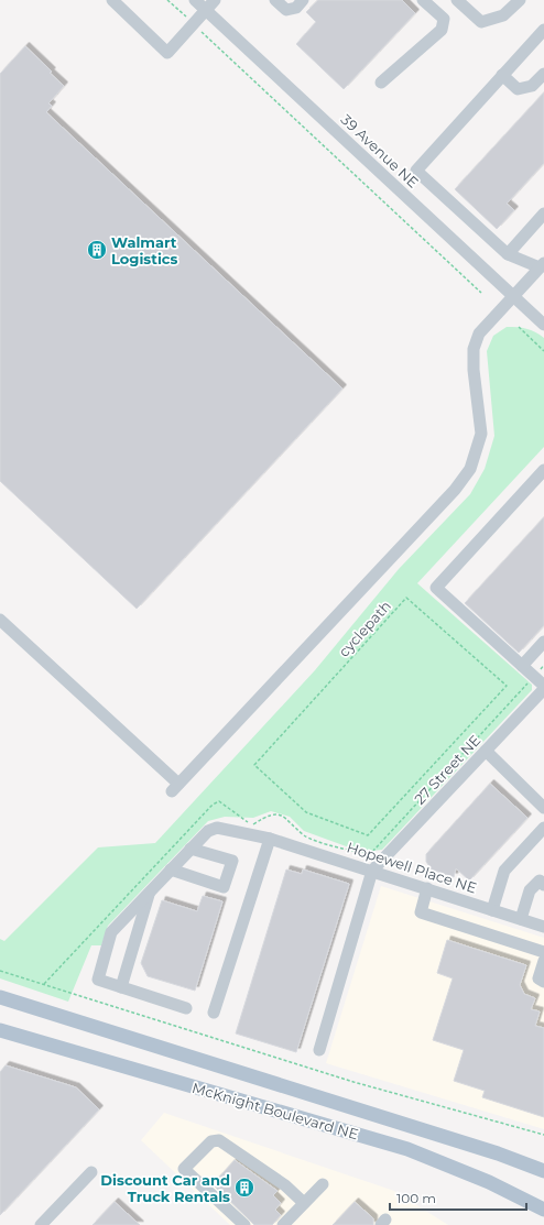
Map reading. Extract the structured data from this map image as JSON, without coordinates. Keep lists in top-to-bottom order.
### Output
{
  "streets": {
    "main road": ["McKnight Boulevard NE"],
    "street": ["39 Avenue NE", "27 Street NE", "Hopewell Place NE"],
    "path": ["cyclepath"]
  },
  "crossings": [
    ["27 Street NE", "Hopewell Place NE"]
  ],
  "places": {
    "building": ["Walmart Logistics", "Discount Car and Truck Rentals"]
  },
  "scale_bar": "100 m"
}
